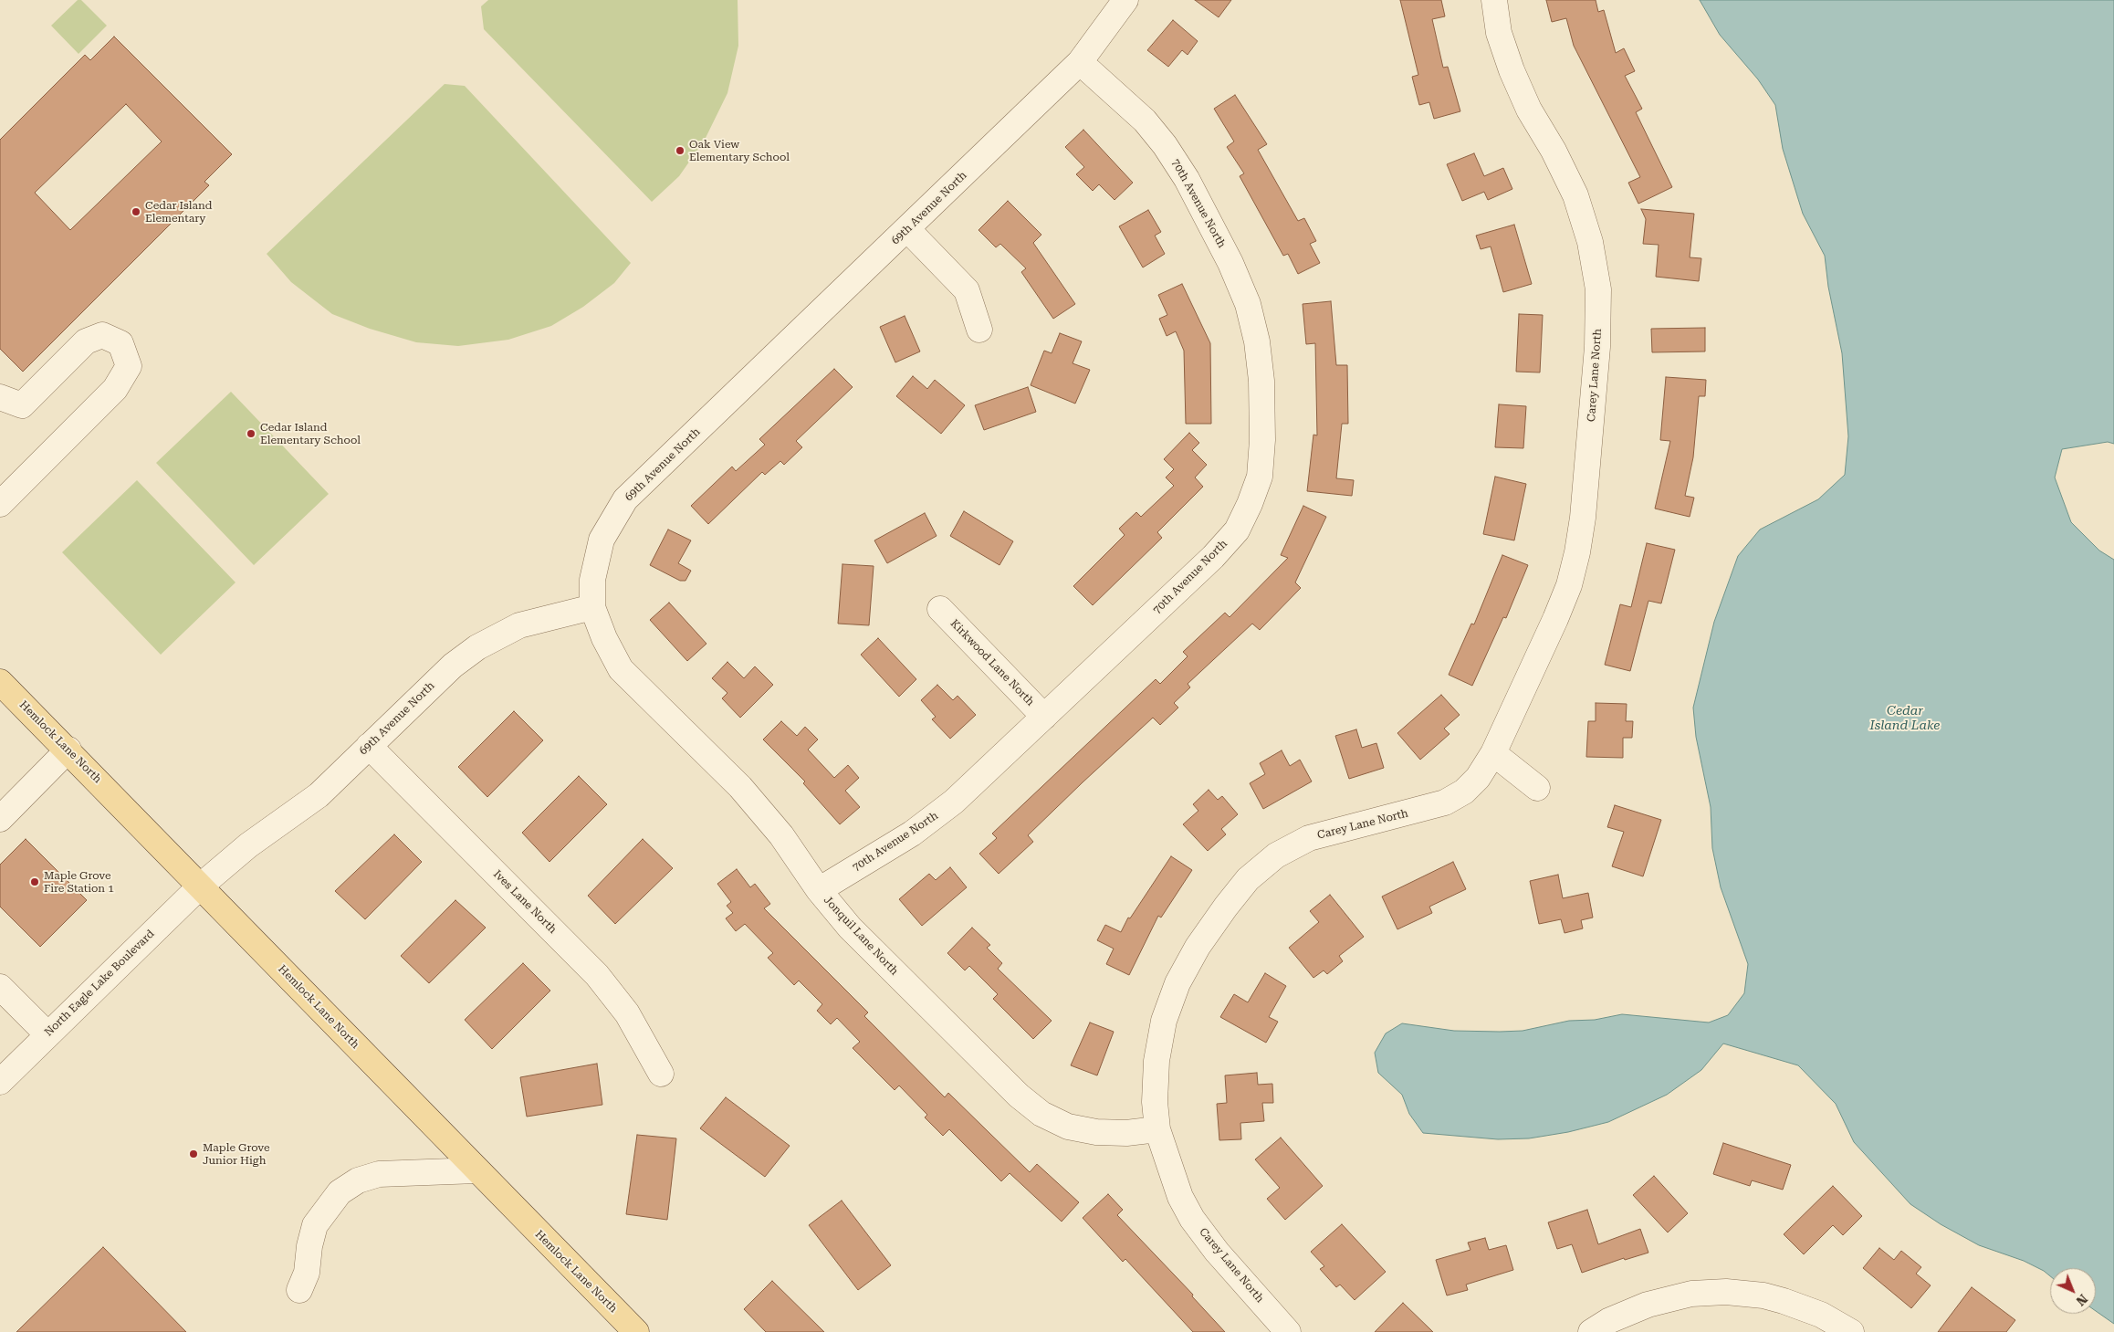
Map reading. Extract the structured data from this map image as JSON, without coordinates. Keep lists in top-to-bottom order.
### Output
{
  "streets": {
    "main road": ["Hemlock Lane North"],
    "street": [
      "70th Avenue North",
      "69th Avenue North",
      "Carey Lane North",
      "Kirkwood Lane North",
      "Ives Lane North",
      "Jonquil Lane North",
      "North Eagle Lake Boulevard"
    ]
  },
  "crossings": [
    ["70th Avenue North", "69th Avenue North"],
    ["70th Avenue North", "Kirkwood Lane North"],
    ["70th Avenue North", "Jonquil Lane North"],
    ["69th Avenue North", "Hemlock Lane North"],
    ["69th Avenue North", "Ives Lane North"],
    ["69th Avenue North", "Jonquil Lane North"],
    ["69th Avenue North", "North Eagle Lake Boulevard"],
    ["Carey Lane North", "Jonquil Lane North"],
    ["Hemlock Lane North", "North Eagle Lake Boulevard"]
  ],
  "water": ["Cedar Island Lake"],
  "places": [
    "Oak View Elementary School",
    "Cedar Island Elementary",
    "Cedar Island Elementary School",
    "Maple Grove Fire Station 1",
    "Maple Grove Junior High"
  ],
  "north": "bottom right"
}
